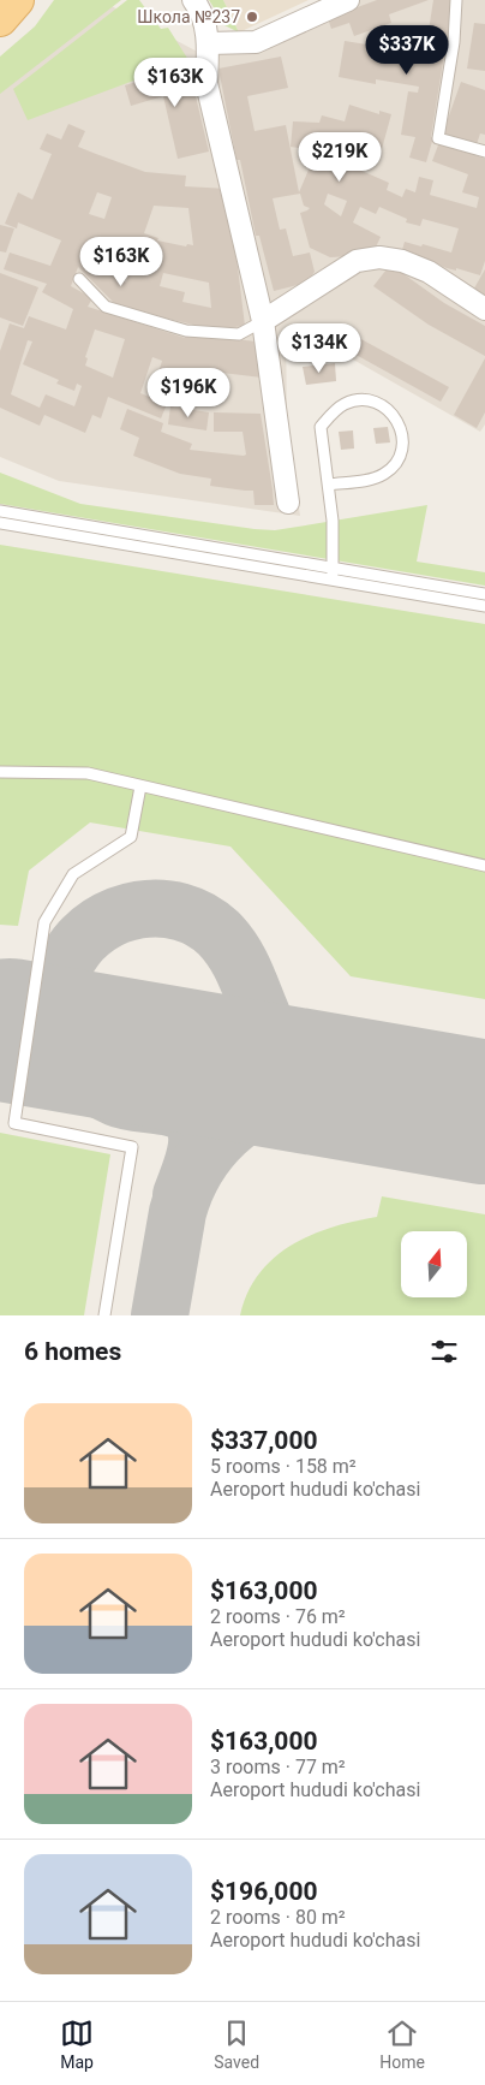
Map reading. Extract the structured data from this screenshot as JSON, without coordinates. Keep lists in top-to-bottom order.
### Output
{
  "places": ["Школа №237"],
  "north": "top",
  "page": {
    "price": [
      "$337K",
      "$163K",
      "$219K",
      "$163K",
      "$134K",
      "$196K"
    ],
    "heading": "6 homes",
    "list": [
      {
        "name": "$337,000",
        "note": "5 rooms · 158 m² · Aeroport hududi ko'chasi"
      },
      {
        "name": "$163,000",
        "note": "2 rooms · 76 m² · Aeroport hududi ko'chasi"
      },
      {
        "name": "$163,000",
        "note": "3 rooms · 77 m² · Aeroport hududi ko'chasi"
      },
      {
        "name": "$196,000",
        "note": "2 rooms · 80 m² · Aeroport hududi ko'chasi"
      }
    ],
    "tabs": ["Map", "Saved", "Home"]
  }
}
